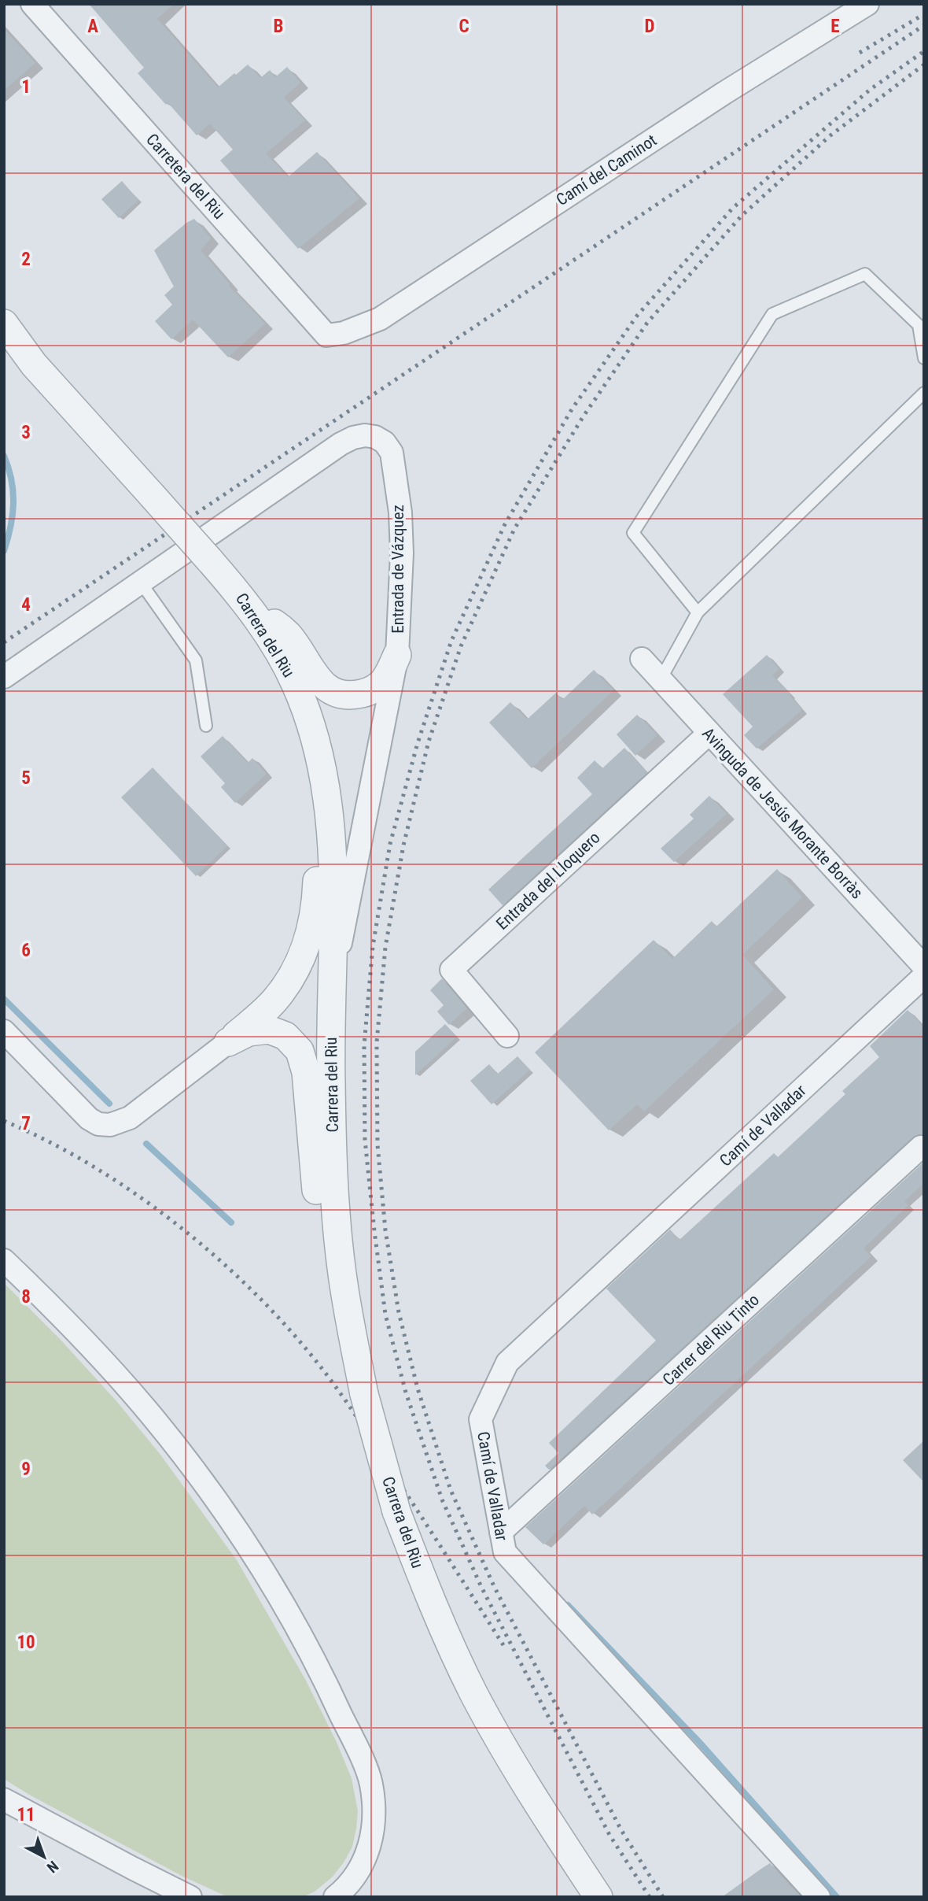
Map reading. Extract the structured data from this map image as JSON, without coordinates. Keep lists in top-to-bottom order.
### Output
{
  "streets": {
    "street": [
      "Camí del Caminot",
      "Carretera del Riu",
      "Entrada de Vázquez",
      "Carrera del Riu",
      "Avinguda de Jesús Morante Borràs",
      "Entrada del Lloquero",
      "Camí de Valladar",
      "Carrer del Riu Tinto"
    ]
  },
  "crossings": [
    ["Camí del Caminot", "Carretera del Riu"],
    ["Entrada de Vázquez", "Carrera del Riu"],
    ["Avinguda de Jesús Morante Borràs", "Entrada del Lloquero"],
    ["Camí de Valladar", "Carrer del Riu Tinto"]
  ],
  "north": "bottom right",
  "grid": {
    "columns": [
      "A",
      "B",
      "C",
      "D",
      "E"
    ],
    "rows": [
      "1",
      "2",
      "3",
      "4",
      "5",
      "6",
      "7",
      "8",
      "9",
      "10",
      "11"
    ]
  }
}
